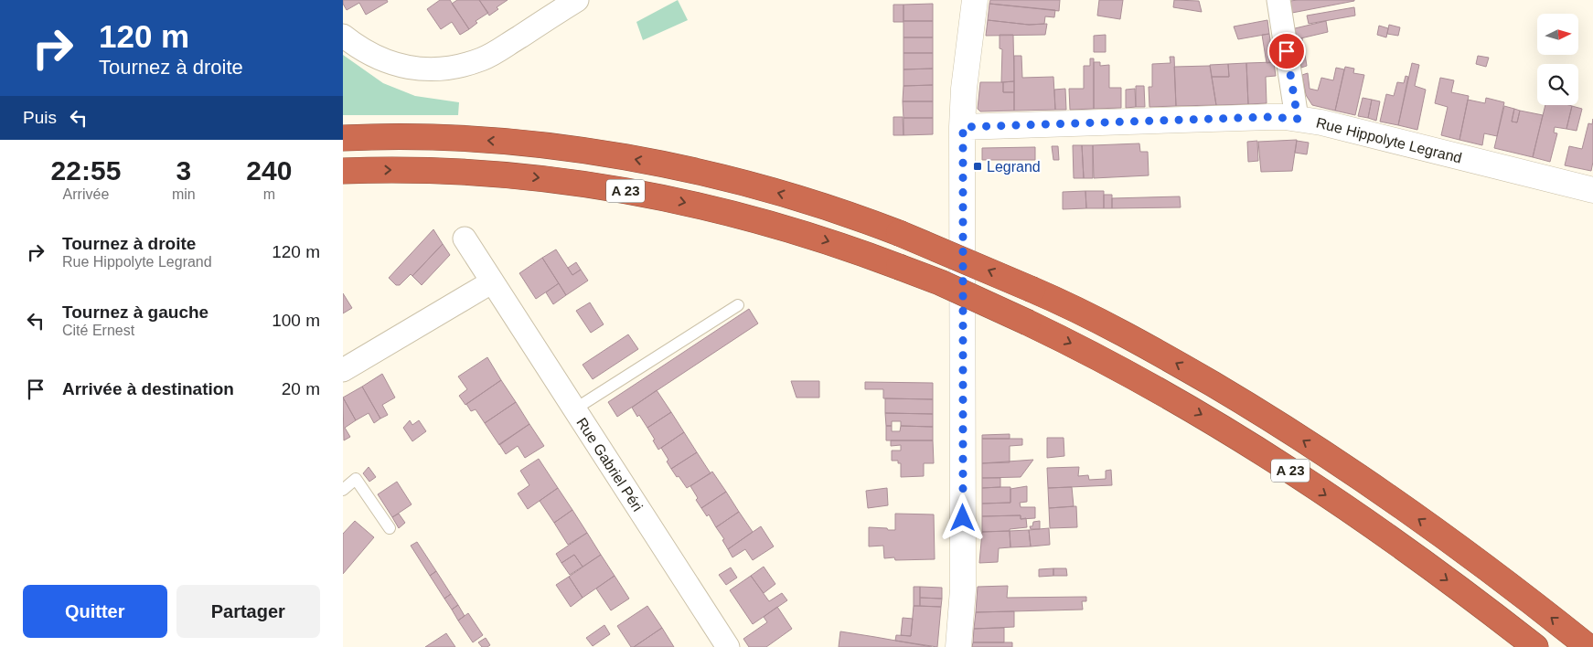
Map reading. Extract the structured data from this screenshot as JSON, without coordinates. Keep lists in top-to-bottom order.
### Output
{
  "streets": {
    "highway": ["A 23"],
    "street": ["Rue Hippolyte Legrand", "Rue Gabriel Péri"]
  },
  "places": {
    "transit": ["Legrand"]
  },
  "north": "right",
  "page": {
    "turn": ["120 m", "Tournez à droite"],
    "then": "Puis",
    "eta": [
      "22:55",
      "Arrivée",
      "3",
      "min",
      "240",
      "m"
    ],
    "list": [
      {
        "name": "Tournez à droite",
        "note": "Rue Hippolyte Legrand",
        "value": "120 m"
      },
      {
        "name": "Tournez à gauche",
        "note": "Cité Ernest",
        "value": "100 m"
      },
      {
        "name": "Arrivée à destination",
        "value": "20 m"
      }
    ],
    "buttons": ["Quitter", "Partager"]
  }
}
